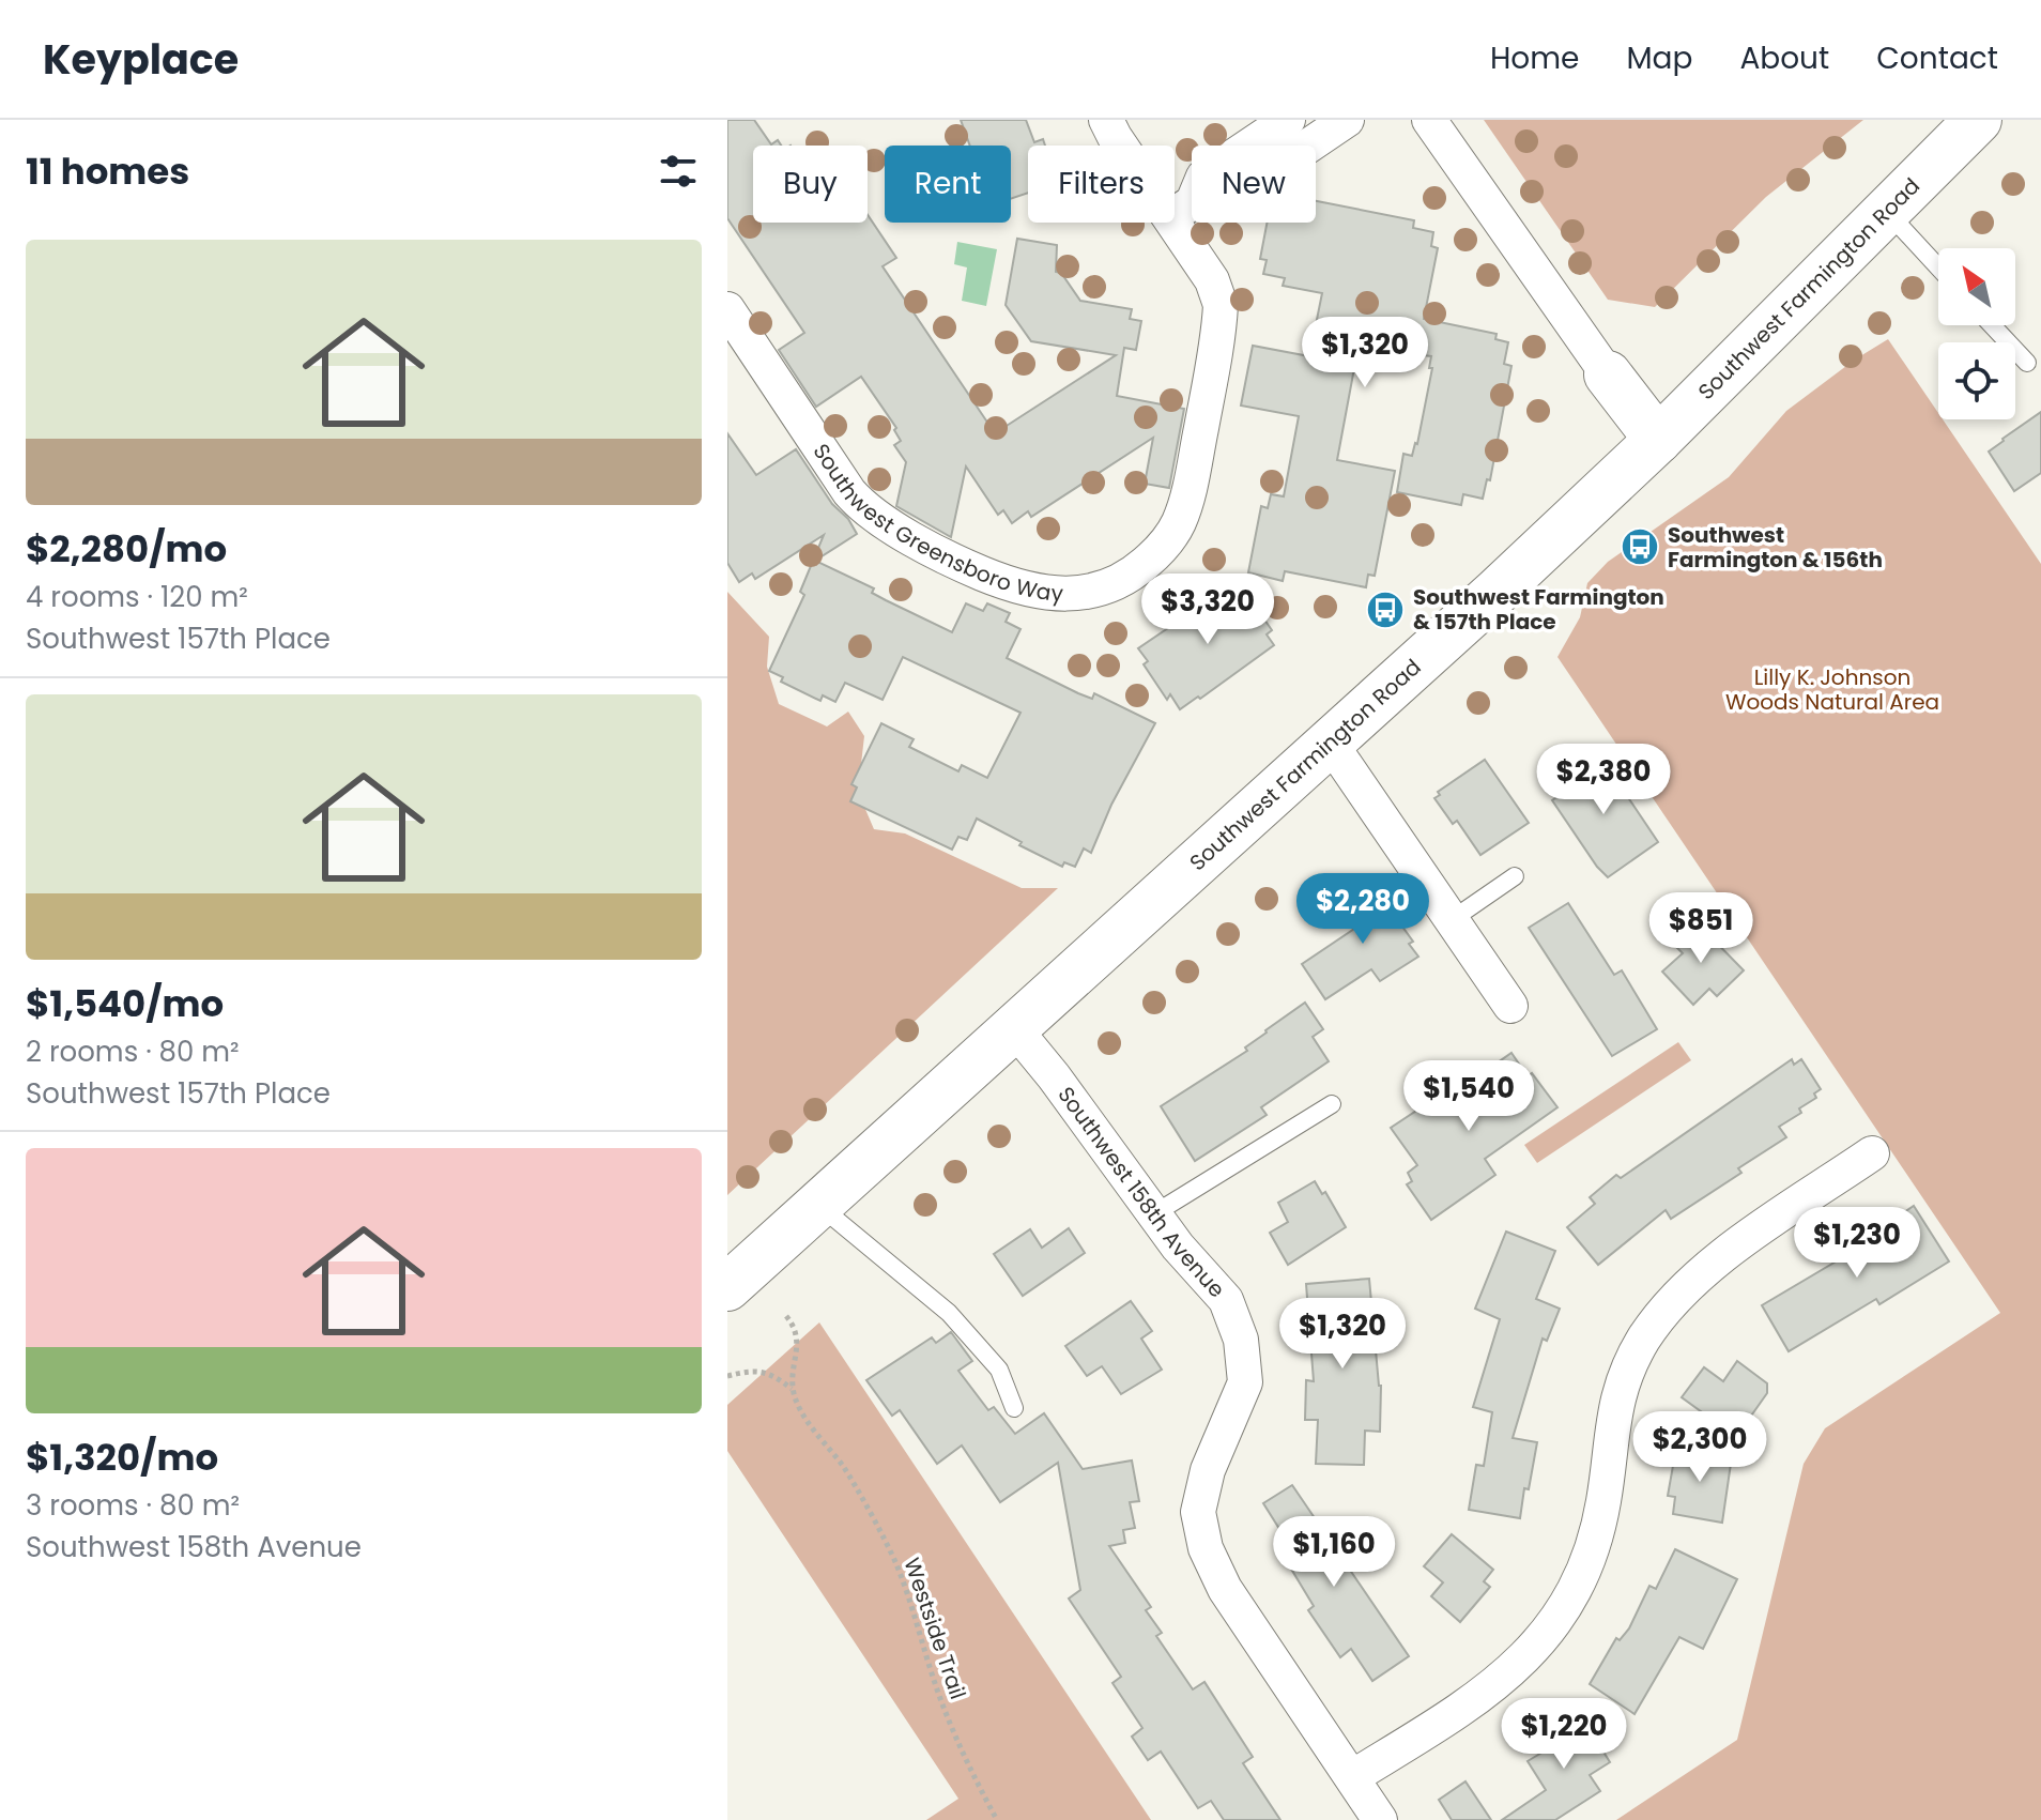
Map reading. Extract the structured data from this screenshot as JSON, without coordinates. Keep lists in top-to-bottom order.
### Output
{
  "streets": {
    "main road": ["Southwest Farmington Road"],
    "street": ["Southwest Greensboro Way", "Southwest 158th Avenue"],
    "path": ["Westside Trail"]
  },
  "crossings": [
    ["Southwest Farmington Road", "Southwest 158th Avenue"]
  ],
  "parks": ["Lilly K. Johnson Woods Natural Area"],
  "places": {
    "bus stop": ["Southwest Farmington & 156th", "Southwest Farmington & 157th Place"]
  },
  "north": "top left",
  "page": {
    "header": "Keyplace",
    "nav": [
      "Home",
      "Map",
      "About",
      "Contact"
    ],
    "heading": "11 homes",
    "chip": [
      "Buy",
      "Rent",
      "Filters",
      "New"
    ],
    "list": [
      {
        "name": "$2,280/mo",
        "note": "4 rooms · 120 m² · Southwest 157th Place"
      },
      {
        "name": "$1,540/mo",
        "note": "2 rooms · 80 m² · Southwest 157th Place"
      },
      {
        "name": "$1,320/mo",
        "note": "3 rooms · 80 m² · Southwest 158th Avenue"
      }
    ],
    "price": [
      "$1,320",
      "$3,320",
      "$2,380",
      "$2,280",
      "$851",
      "$1,540",
      "$1,230",
      "$1,320",
      "$2,300",
      "$1,160",
      "$1,220"
    ]
  }
}
